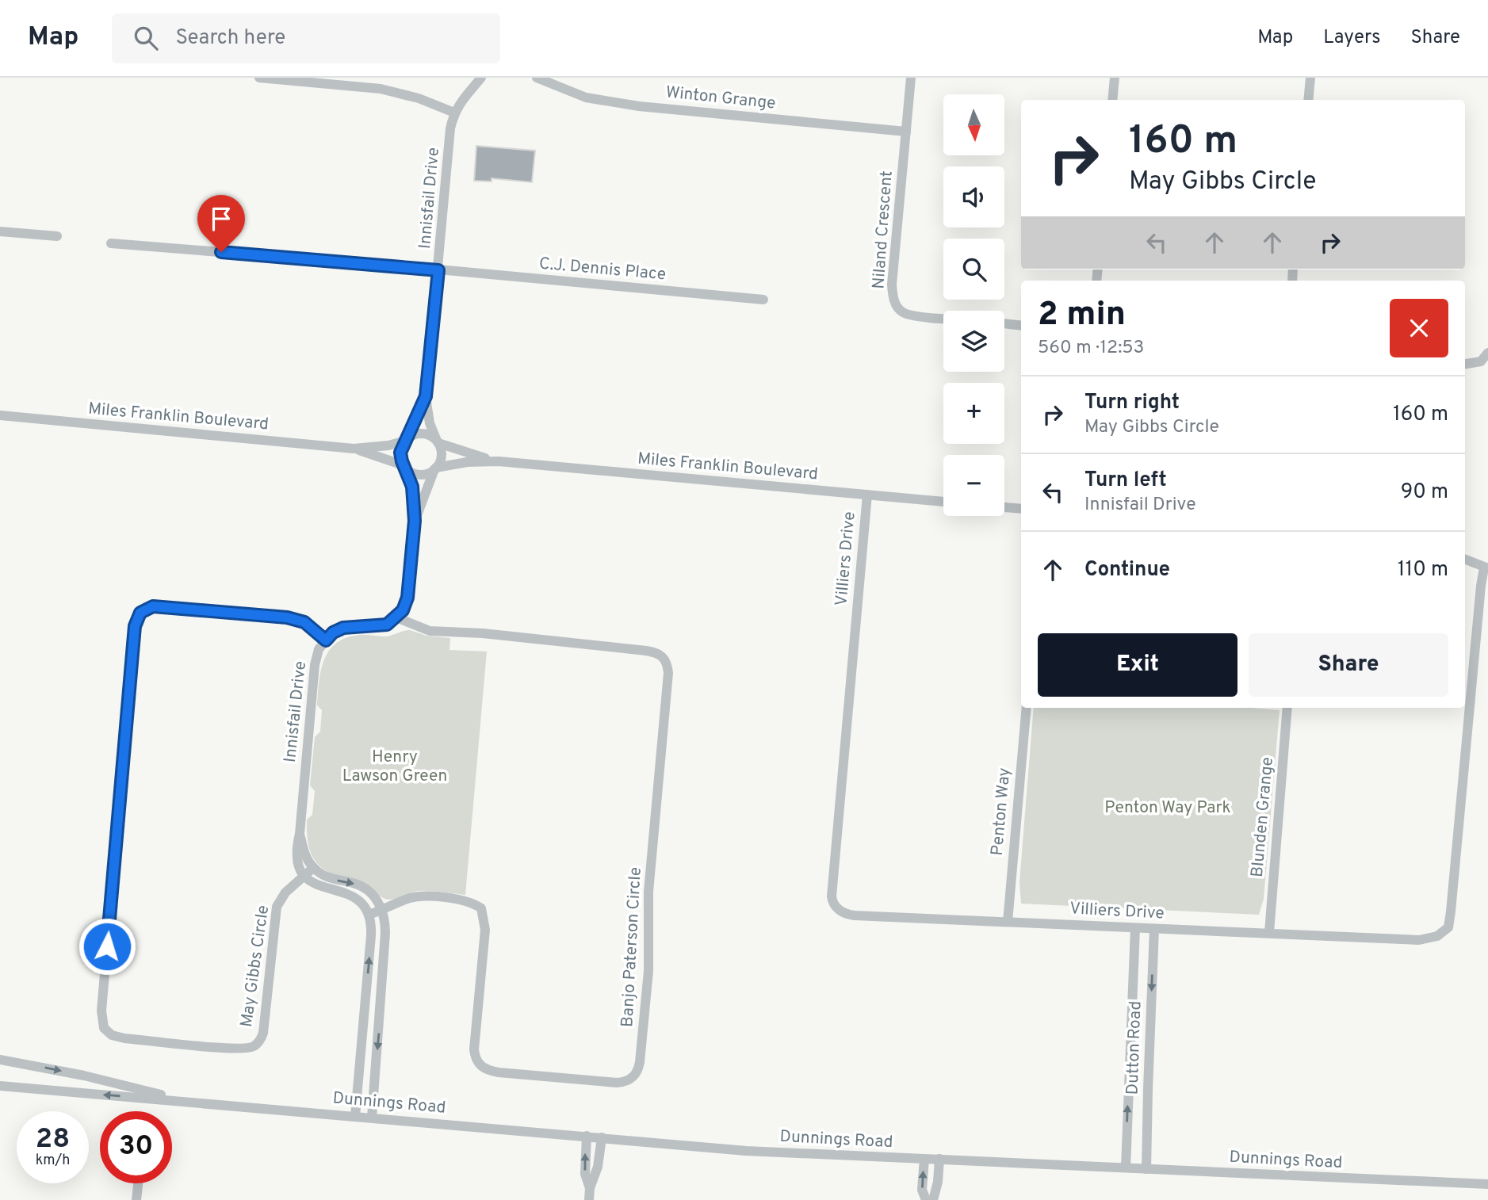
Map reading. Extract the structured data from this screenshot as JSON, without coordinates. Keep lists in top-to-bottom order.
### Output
{
  "streets": {
    "street": [
      "Winton Grange",
      "Innisfail Drive",
      "Niland Crescent",
      "C.J. Dennis Place",
      "Miles Franklin Boulevard",
      "Villiers Drive",
      "Penton Way",
      "Blunden Grange",
      "Banjo Paterson Circle",
      "May Gibbs Circle",
      "Dutton Road",
      "Dunnings Road"
    ]
  },
  "crossings": [
    ["Winton Grange", "Niland Crescent"],
    ["Innisfail Drive", "C.J. Dennis Place"],
    ["Innisfail Drive", "Miles Franklin Boulevard"],
    ["Innisfail Drive", "May Gibbs Circle"],
    ["Miles Franklin Boulevard", "Villiers Drive"],
    ["Villiers Drive", "Penton Way"],
    ["Villiers Drive", "Blunden Grange"],
    ["Villiers Drive", "Dutton Road"],
    ["Dutton Road", "Dunnings Road"]
  ],
  "parks": ["Henry Lawson Green", "Penton Way Park"],
  "north": "bottom",
  "page": {
    "header": "Map",
    "search": "Search here",
    "nav": ["Map", "Layers", "Share"],
    "map_buttons": ["+", "−"],
    "turn": ["160 m", "May Gibbs Circle"],
    "heading": ["2 min", "560 m · 12:53"],
    "list": [
      {
        "name": "Turn right",
        "note": "May Gibbs Circle",
        "value": "160 m"
      },
      {
        "name": "Turn left",
        "note": "Innisfail Drive",
        "value": "90 m"
      },
      {
        "name": "Continue",
        "value": "110 m"
      }
    ],
    "buttons": ["Exit", "Share"],
    "speed": "28 km/h",
    "limit": "30"
  }
}
